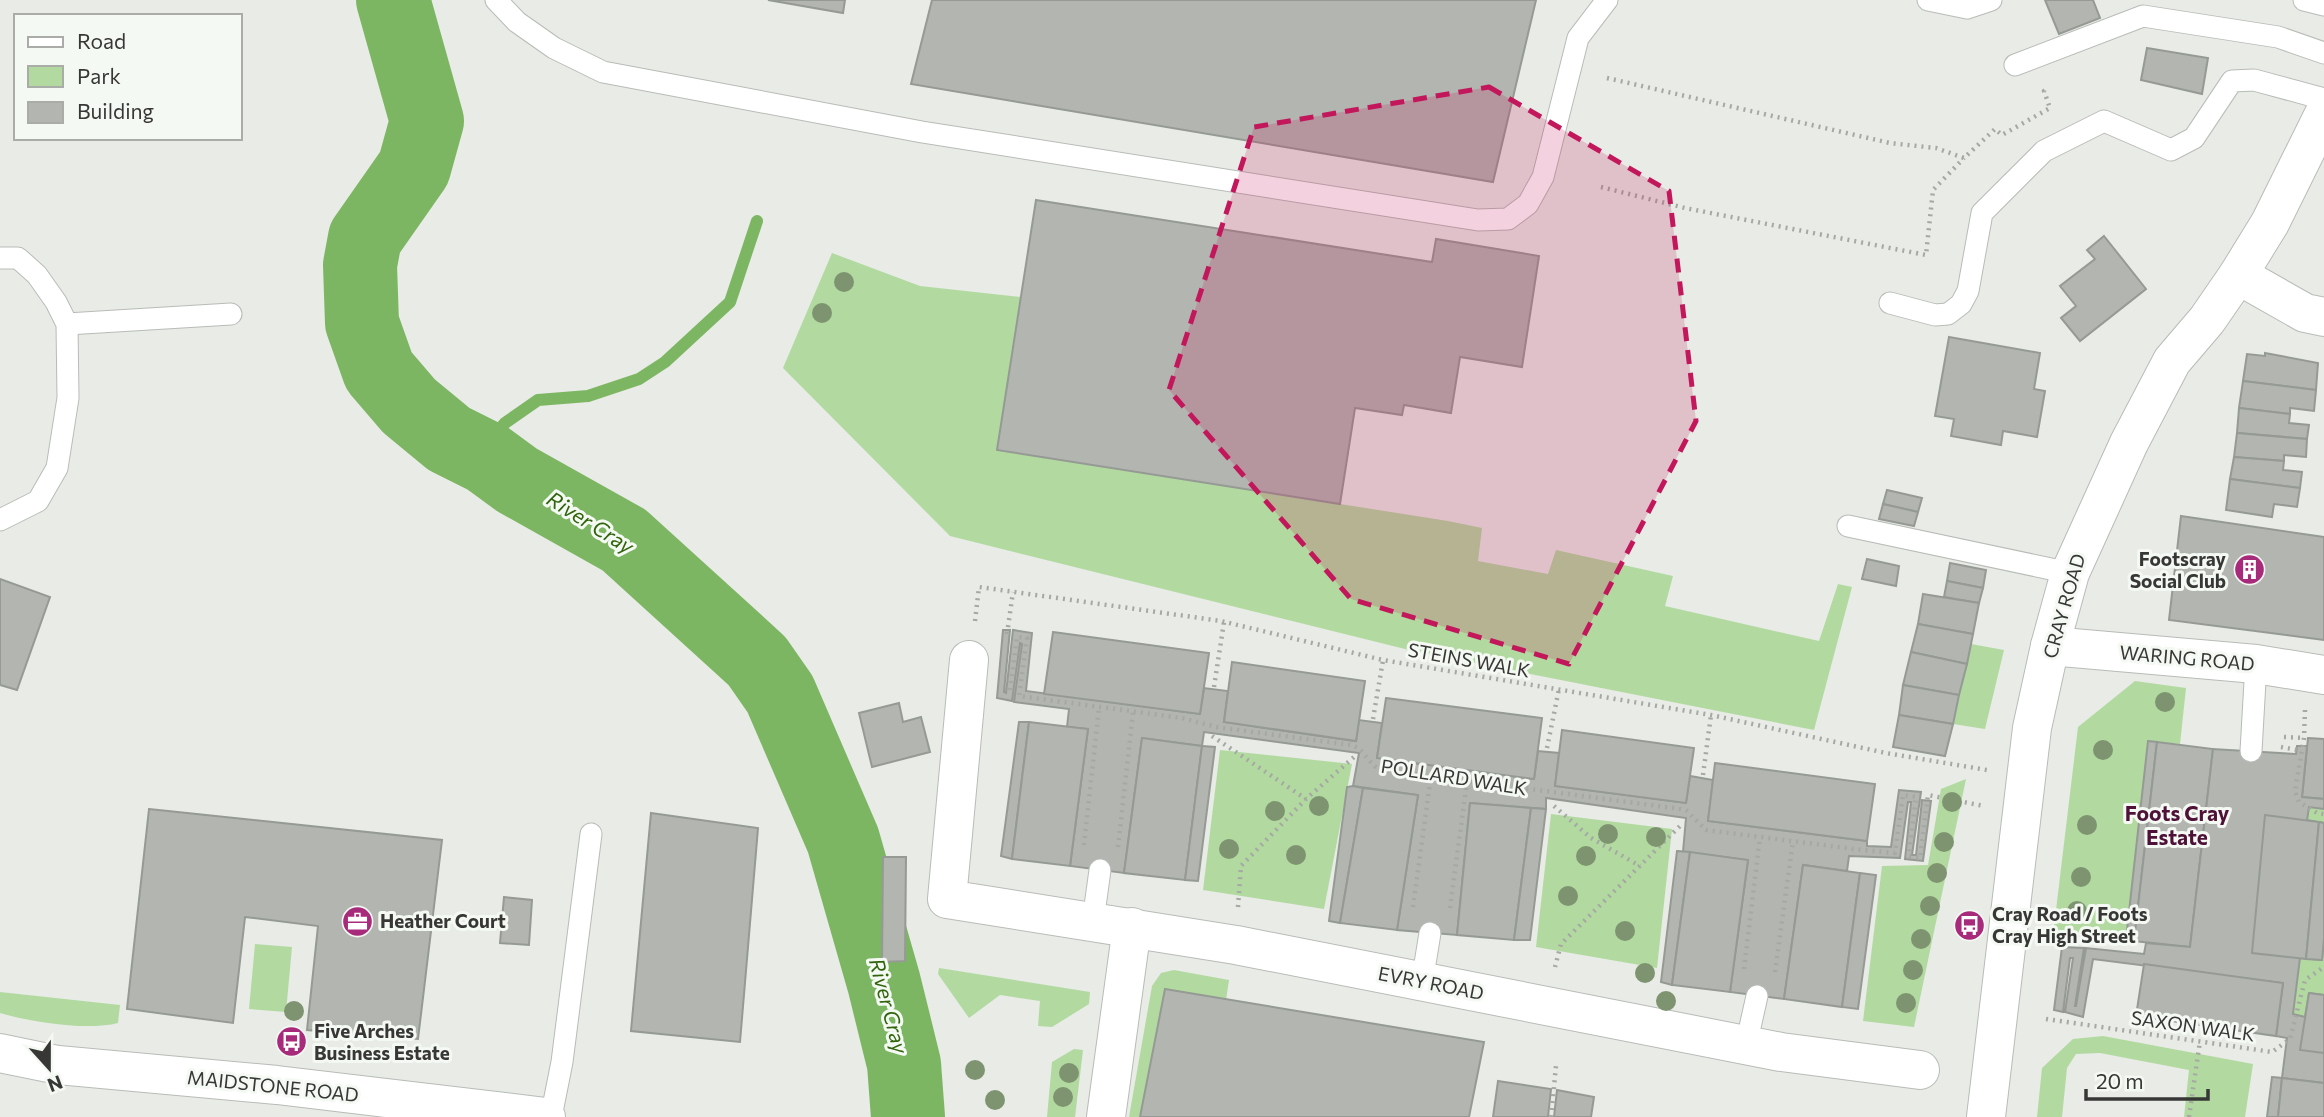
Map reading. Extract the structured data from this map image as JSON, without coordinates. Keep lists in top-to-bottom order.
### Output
{
  "streets": {
    "street": [
      "CRAY ROAD",
      "WARING ROAD",
      "EVRY ROAD",
      "MAIDSTONE ROAD"
    ],
    "path": ["STEINS WALK", "POLLARD WALK", "SAXON WALK"]
  },
  "crossings": [
    ["CRAY ROAD", "WARING ROAD"],
    ["CRAY ROAD", "STEINS WALK"],
    ["CRAY ROAD", "POLLARD WALK"],
    ["STEINS WALK", "POLLARD WALK"]
  ],
  "districts": ["Foots Cray Estate"],
  "water": ["River Cray"],
  "places": {
    "building": ["Footscray Social Club"],
    "office": ["Heather Court"],
    "bus stop": ["Cray Road / Foots Cray High Street", "Five Arches Business Estate"]
  },
  "legend": ["Road", "Park", "Building"],
  "scale_bar": "20 m",
  "north": "bottom"
}
